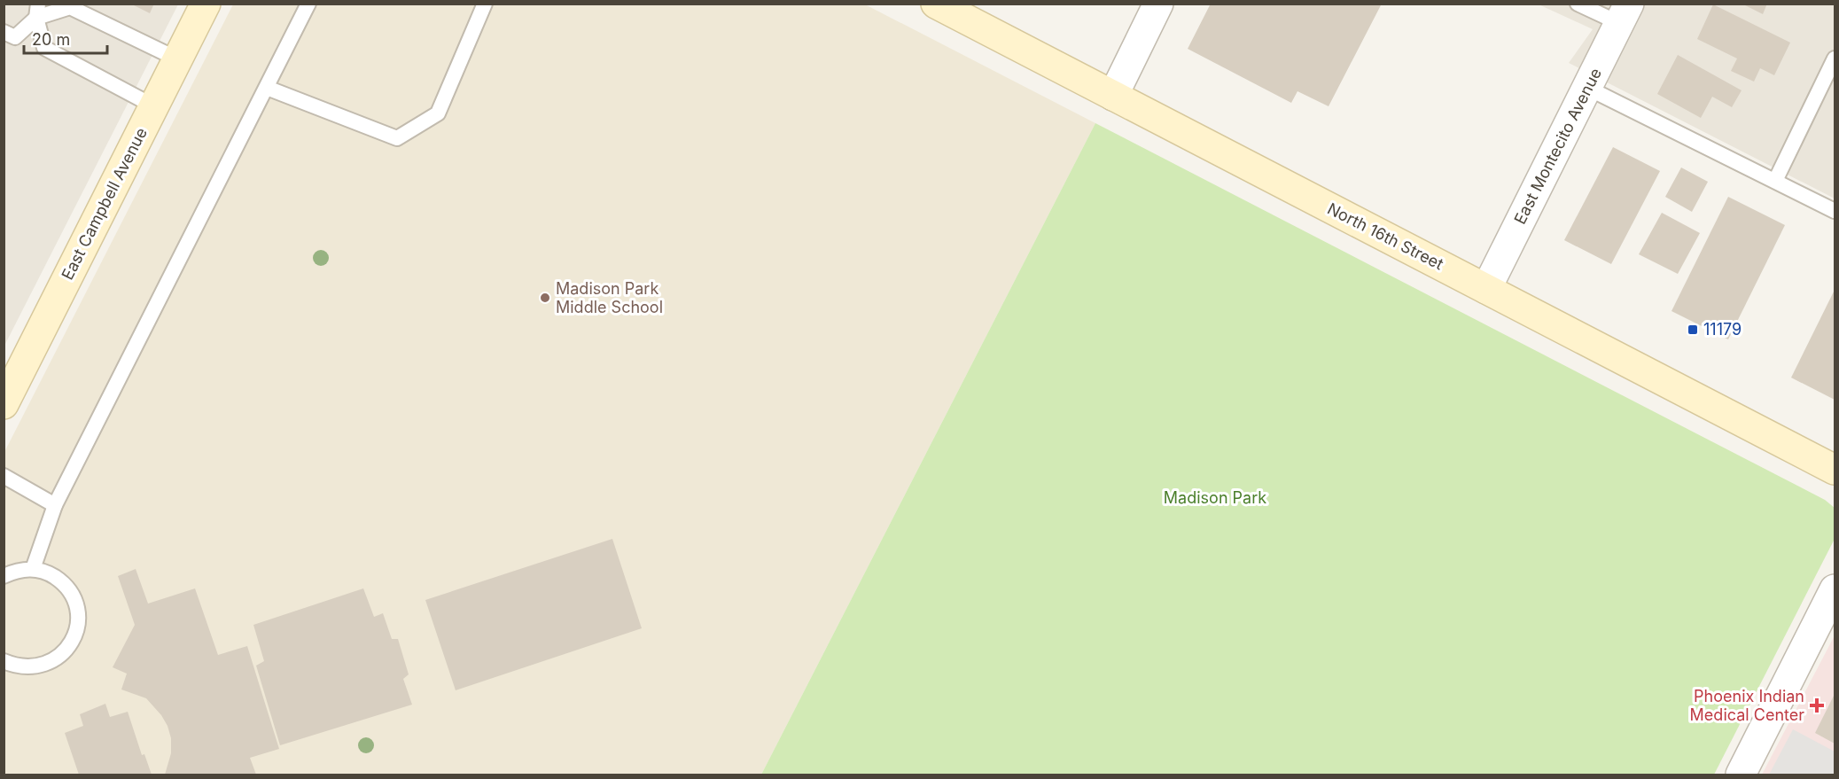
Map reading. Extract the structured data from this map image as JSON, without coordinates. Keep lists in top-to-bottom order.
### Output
{
  "streets": {
    "main road": ["East Campbell Avenue", "North 16th Street"],
    "street": ["East Montecito Avenue"]
  },
  "crossings": [
    ["East Montecito Avenue", "North 16th Street"]
  ],
  "parks": ["Madison Park"],
  "places": {
    "other": ["Madison Park Middle School"],
    "transit": ["11179"],
    "health": ["Phoenix Indian Medical Center"]
  },
  "scale_bar": "20 m"
}
